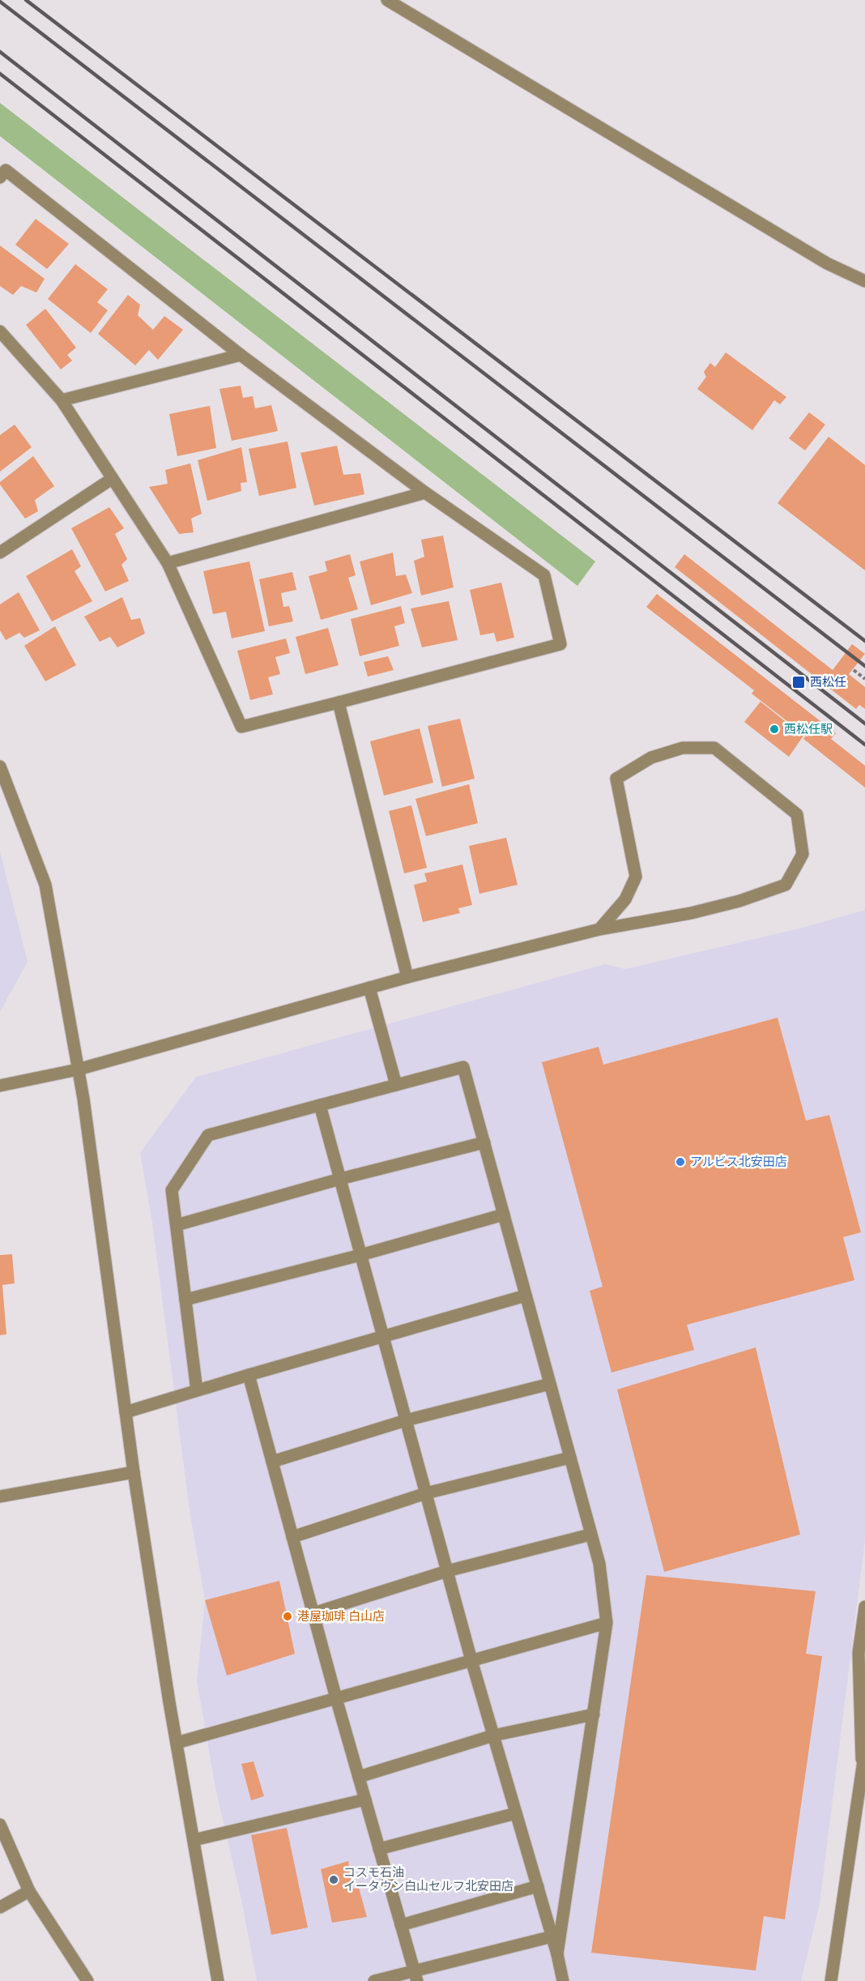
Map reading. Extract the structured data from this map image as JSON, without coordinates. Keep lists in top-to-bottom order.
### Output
{
  "places": {
    "transit": ["西松任"],
    "other": [
      "西松任駅",
      "アルビス北安田店",
      "港屋珈琲 白山店",
      "コスモ石油 イータウン白山セルフ北安田店"
    ]
  }
}
